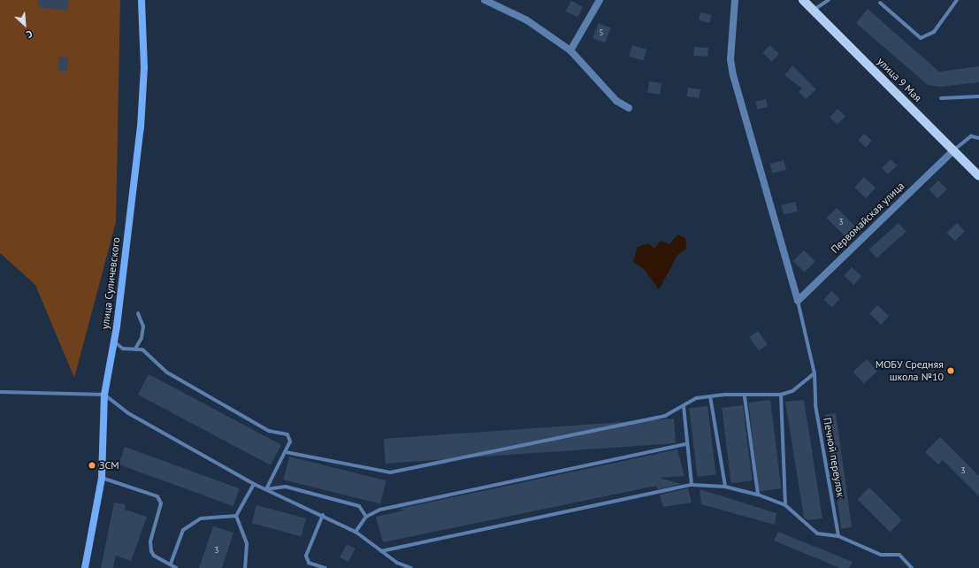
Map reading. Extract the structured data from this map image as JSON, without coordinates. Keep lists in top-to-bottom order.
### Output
{
  "streets": {
    "main road": ["улица 9 Мая"],
    "street": ["Первомайская улица", "улица Суличевского"],
    "lane": ["Печной переулок"]
  },
  "crossings": [
    ["улица 9 Мая", "Первомайская улица"],
    ["Первомайская улица", "Печной переулок"]
  ],
  "places": ["МОБУ Средняя школа №10", "ЗСМ"],
  "house_numbers": [
    "5",
    "3",
    "3",
    "3"
  ],
  "north": "bottom right"
}
